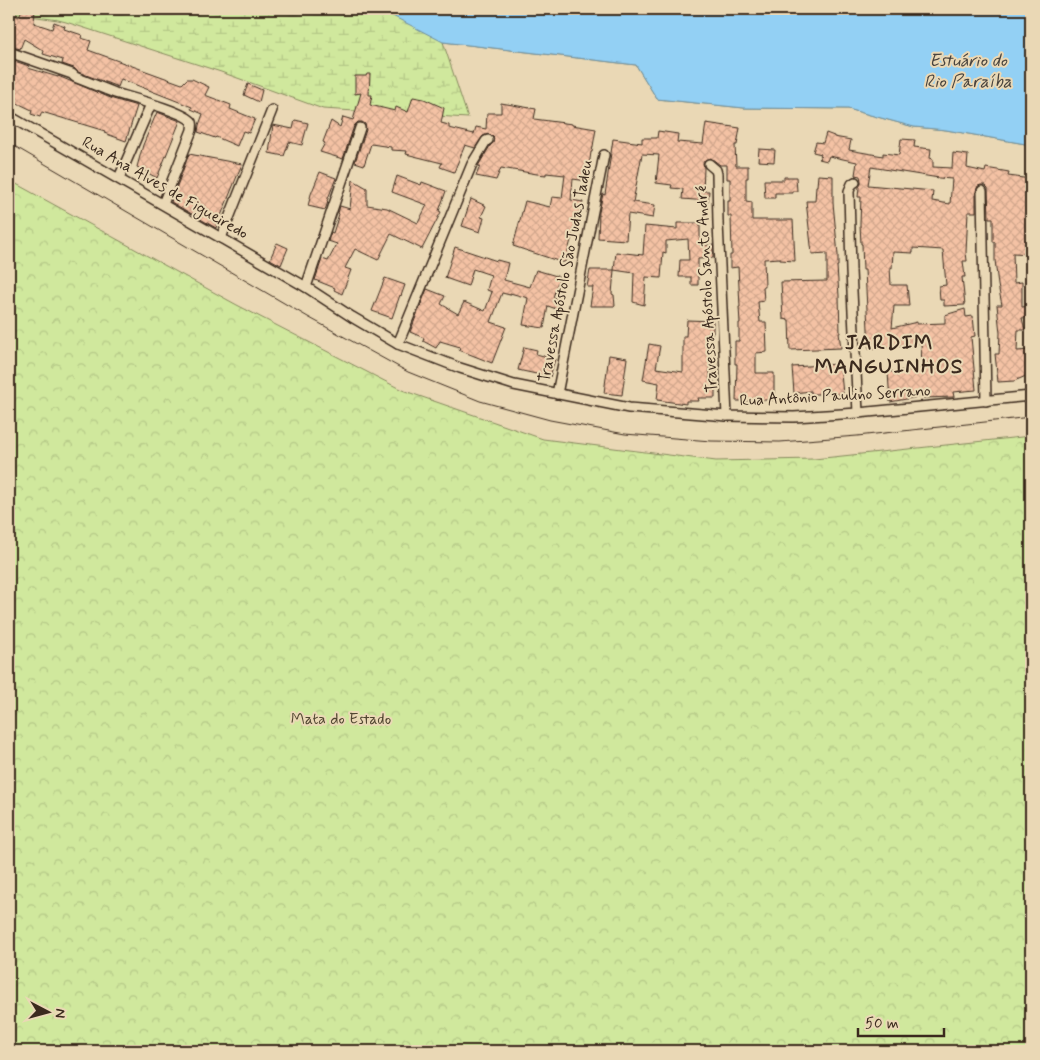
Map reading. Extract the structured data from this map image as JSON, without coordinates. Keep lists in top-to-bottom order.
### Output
{
  "streets": {
    "street": [
      "Rua Ana Alves de Figueiredo",
      "Travessa Apóstolo São Judas Tadeu",
      "Travessa Apóstolo Santo André",
      "Rua Antônio Paulino Serrano"
    ]
  },
  "crossings": [
    ["Rua Ana Alves de Figueiredo", "Rua Antônio Paulino Serrano"],
    ["Travessa Apóstolo São Judas Tadeu", "Rua Antônio Paulino Serrano"],
    ["Travessa Apóstolo Santo André", "Rua Antônio Paulino Serrano"]
  ],
  "districts": ["JARDIM MANGUINHOS"],
  "water": ["Estuário do Rio Paraíba"],
  "parks": ["Mata do Estado"],
  "scale_bar": "50 m",
  "north": "right"
}
